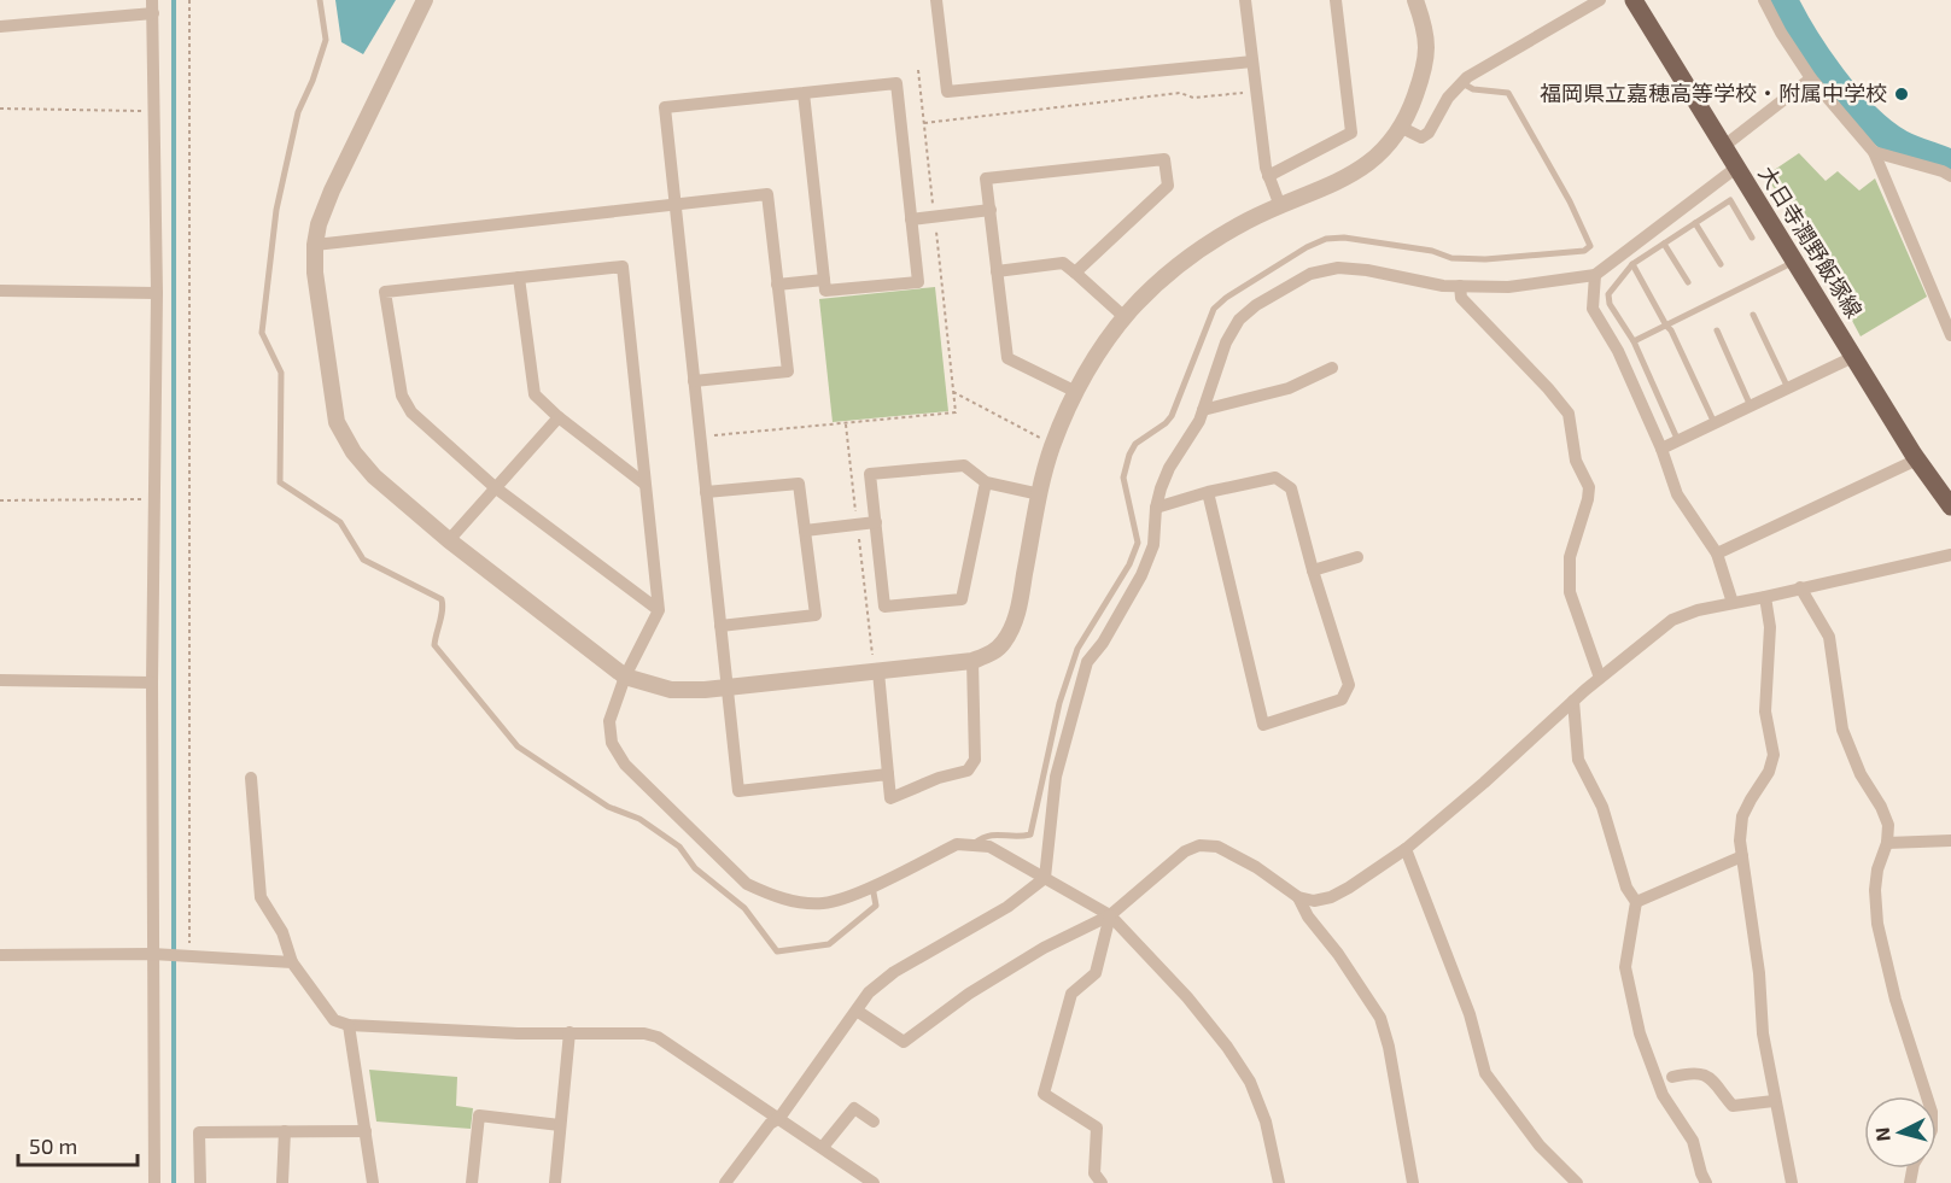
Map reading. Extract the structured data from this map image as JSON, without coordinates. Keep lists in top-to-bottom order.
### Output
{
  "streets": {
    "main road": ["大日寺潤野飯塚線"]
  },
  "places": ["福岡県立嘉穂高等学校・附属中学校"],
  "scale_bar": "50 m",
  "north": "left"
}
